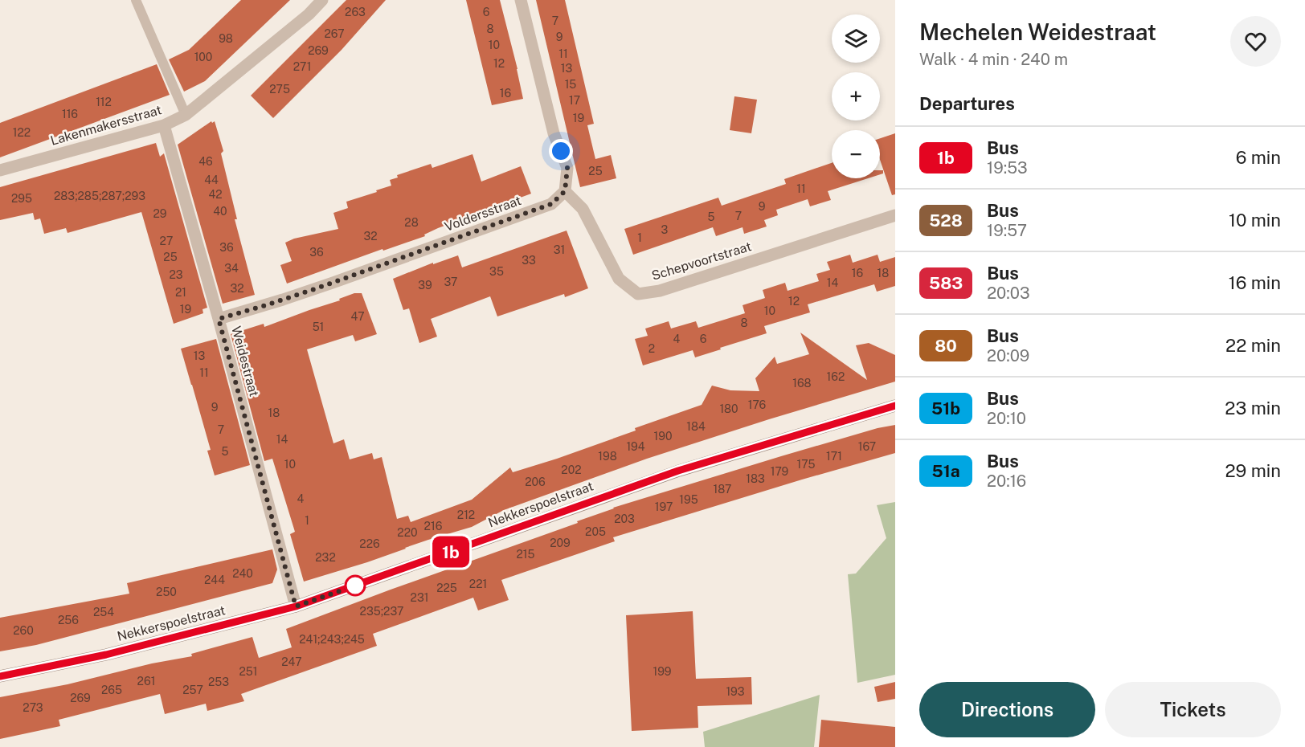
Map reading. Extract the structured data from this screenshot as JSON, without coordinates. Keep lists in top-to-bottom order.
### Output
{
  "streets": {
    "main road": ["Nekkerspoelstraat"],
    "street": [
      "Lakenmakersstraat",
      "Voldersstraat",
      "Schepvoortstraat",
      "Weidestraat"
    ]
  },
  "crossings": [
    ["Lakenmakersstraat", "Weidestraat"],
    ["Voldersstraat", "Schepvoortstraat"],
    ["Voldersstraat", "Weidestraat"],
    ["Weidestraat", "Nekkerspoelstraat"]
  ],
  "lines": ["bus line 1b"],
  "house_numbers": [
    "263",
    "6",
    "7",
    "8",
    "267",
    "9",
    "98",
    "10",
    "269",
    "11",
    "100",
    "12",
    "271",
    "13",
    "15",
    "275",
    "16",
    "17",
    "112",
    "116",
    "19",
    "122",
    "46",
    "25",
    "44",
    "11",
    "42",
    "283;285;287;293",
    "295",
    "9",
    "40",
    "29",
    "7",
    "5",
    "28",
    "3",
    "32",
    "1",
    "27",
    "36",
    "31",
    "36",
    "25",
    "33",
    "34",
    "35",
    "16",
    "18",
    "23",
    "37",
    "14",
    "39",
    "32",
    "21",
    "12",
    "19",
    "10",
    "47",
    "8",
    "51",
    "4",
    "6",
    "2",
    "13",
    "11",
    "162",
    "168",
    "176",
    "9",
    "180",
    "18",
    "184",
    "7",
    "190",
    "14",
    "194",
    "167",
    "5",
    "198",
    "171",
    "10",
    "175",
    "202",
    "179",
    "183",
    "206",
    "187",
    "4",
    "195",
    "197",
    "212",
    "203",
    "1",
    "216",
    "205",
    "220",
    "209",
    "226",
    "215",
    "232",
    "240",
    "244",
    "221",
    "225",
    "250",
    "231",
    "235;237",
    "254",
    "256",
    "260",
    "241;243;245",
    "247",
    "251",
    "199",
    "261",
    "253",
    "265",
    "257",
    "193",
    "269",
    "273"
  ],
  "page": {
    "on_map": "1b",
    "heading": [
      ["Mechelen Weidestraat", "Walk · 4 min · 240 m"],
      "Departures"
    ],
    "map_buttons": ["+", "−"],
    "list": [
      {
        "mark": "1b",
        "name": "Bus",
        "note": "19:53",
        "value": "6 min"
      },
      {
        "mark": "528",
        "name": "Bus",
        "note": "19:57",
        "value": "10 min"
      },
      {
        "mark": "583",
        "name": "Bus",
        "note": "20:03",
        "value": "16 min"
      },
      {
        "mark": "80",
        "name": "Bus",
        "note": "20:09",
        "value": "22 min"
      },
      {
        "mark": "51b",
        "name": "Bus",
        "note": "20:10",
        "value": "23 min"
      },
      {
        "mark": "51a",
        "name": "Bus",
        "note": "20:16",
        "value": "29 min"
      }
    ],
    "buttons": ["Directions", "Tickets"]
  }
}
